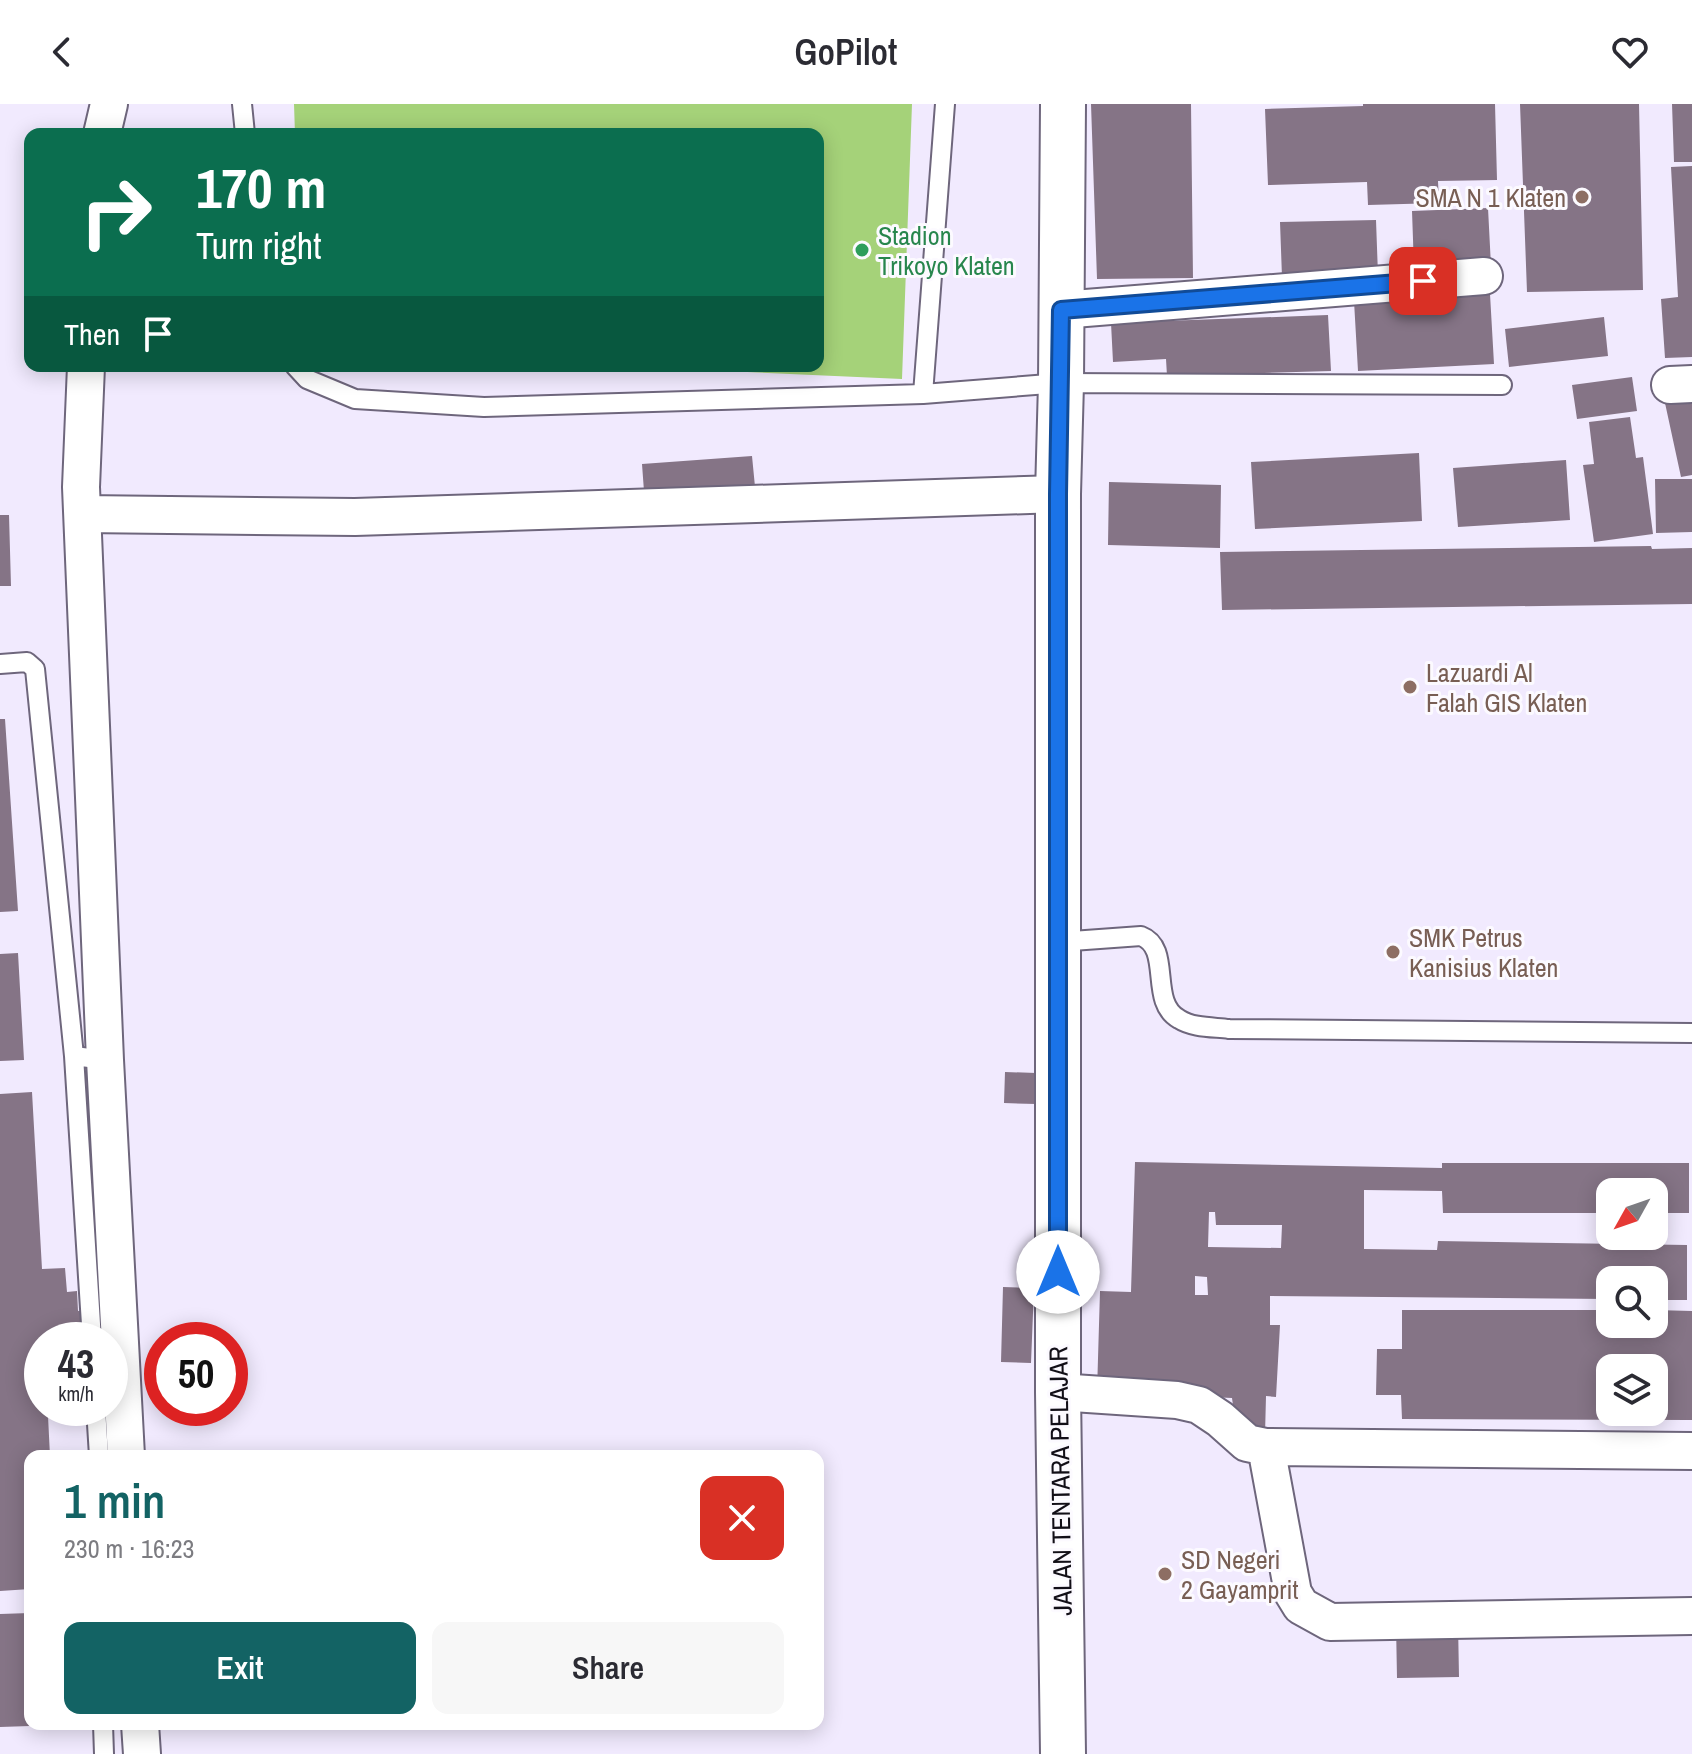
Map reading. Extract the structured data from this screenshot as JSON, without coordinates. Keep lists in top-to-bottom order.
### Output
{
  "streets": {
    "main road": ["JALAN TENTARA PELAJAR"]
  },
  "places": [
    "SMA N 1 Klaten",
    "Stadion Trikoyo Klaten",
    "Lazuardi Al Falah GIS Klaten",
    "SMK Petrus Kanisius Klaten",
    "SD Negeri 2 Gayamprit"
  ],
  "north": "bottom left",
  "page": {
    "header": "GoPilot",
    "turn": ["170 m", "Turn right"],
    "then": "Then",
    "speed": "43 km/h",
    "limit": "50",
    "heading": ["1 min", "230 m · 16:23"],
    "buttons": ["Exit", "Share"]
  }
}
